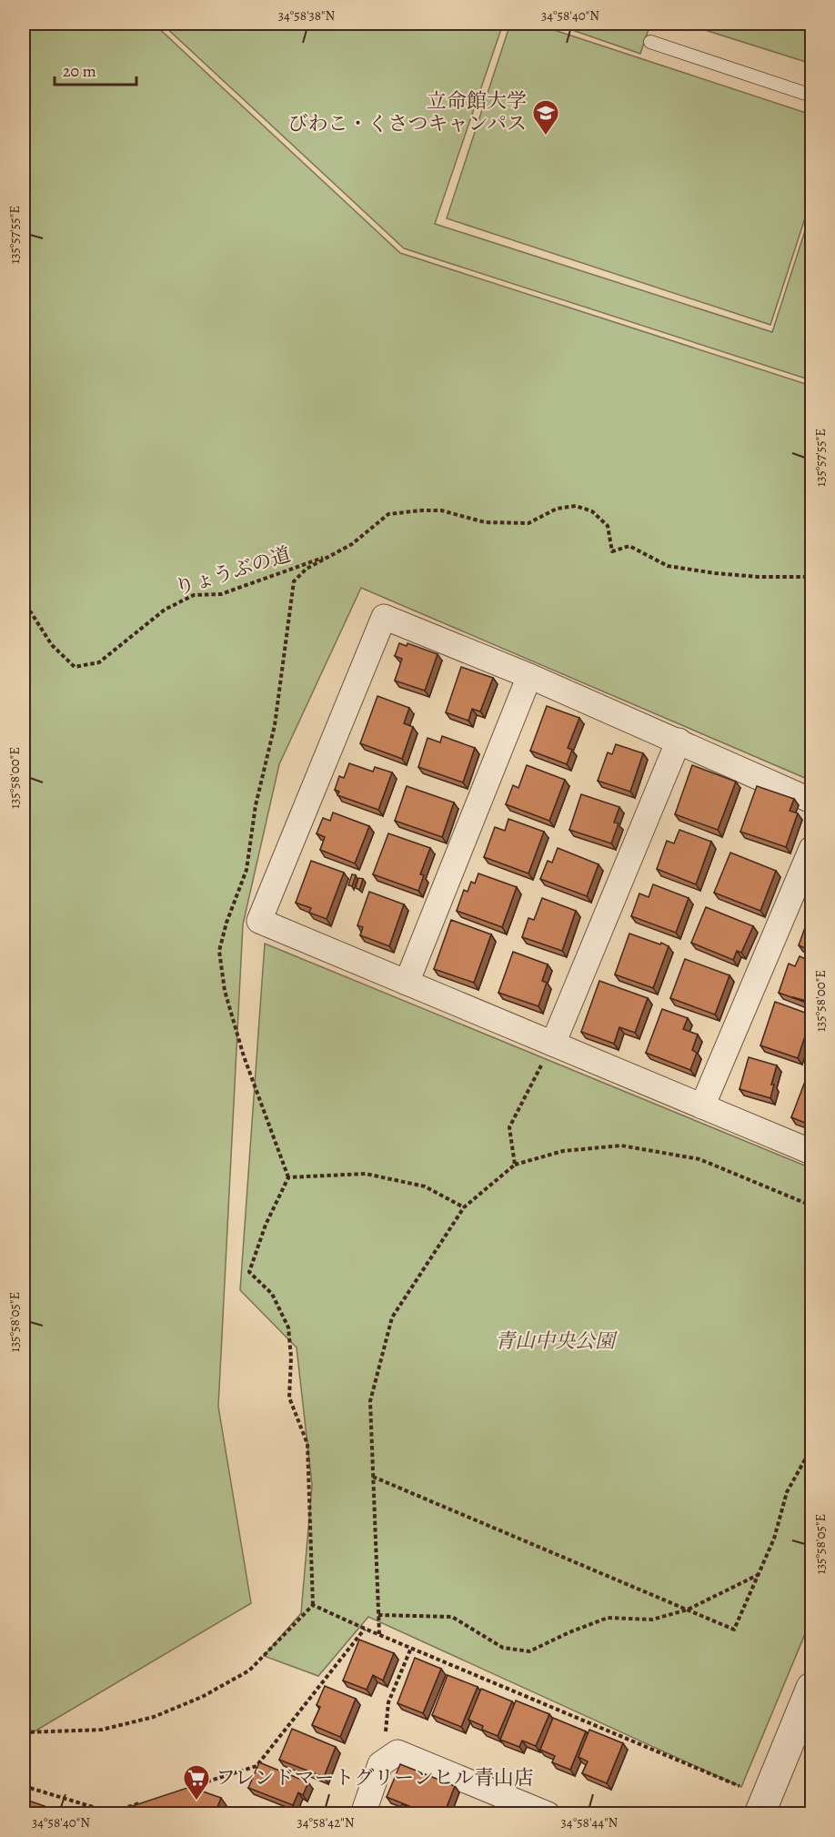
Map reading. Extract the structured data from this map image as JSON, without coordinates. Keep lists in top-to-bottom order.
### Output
{
  "streets": {
    "path": ["りょうぶの道"]
  },
  "parks": ["青山中央公園"],
  "places": {
    "school or university": ["立命館大学 びわこ・くさつキャンパス"],
    "supermarket": ["フレンドマートグリーンヒル青山店"]
  },
  "scale_bar": "20 m",
  "coordinates": [
    "34°58'38\"N",
    "34°58'40\"N",
    "135°57'55\"E",
    "135°58'00\"E",
    "135°58'05\"E",
    "34°58'42\"N",
    "34°58'44\"N"
  ]
}
